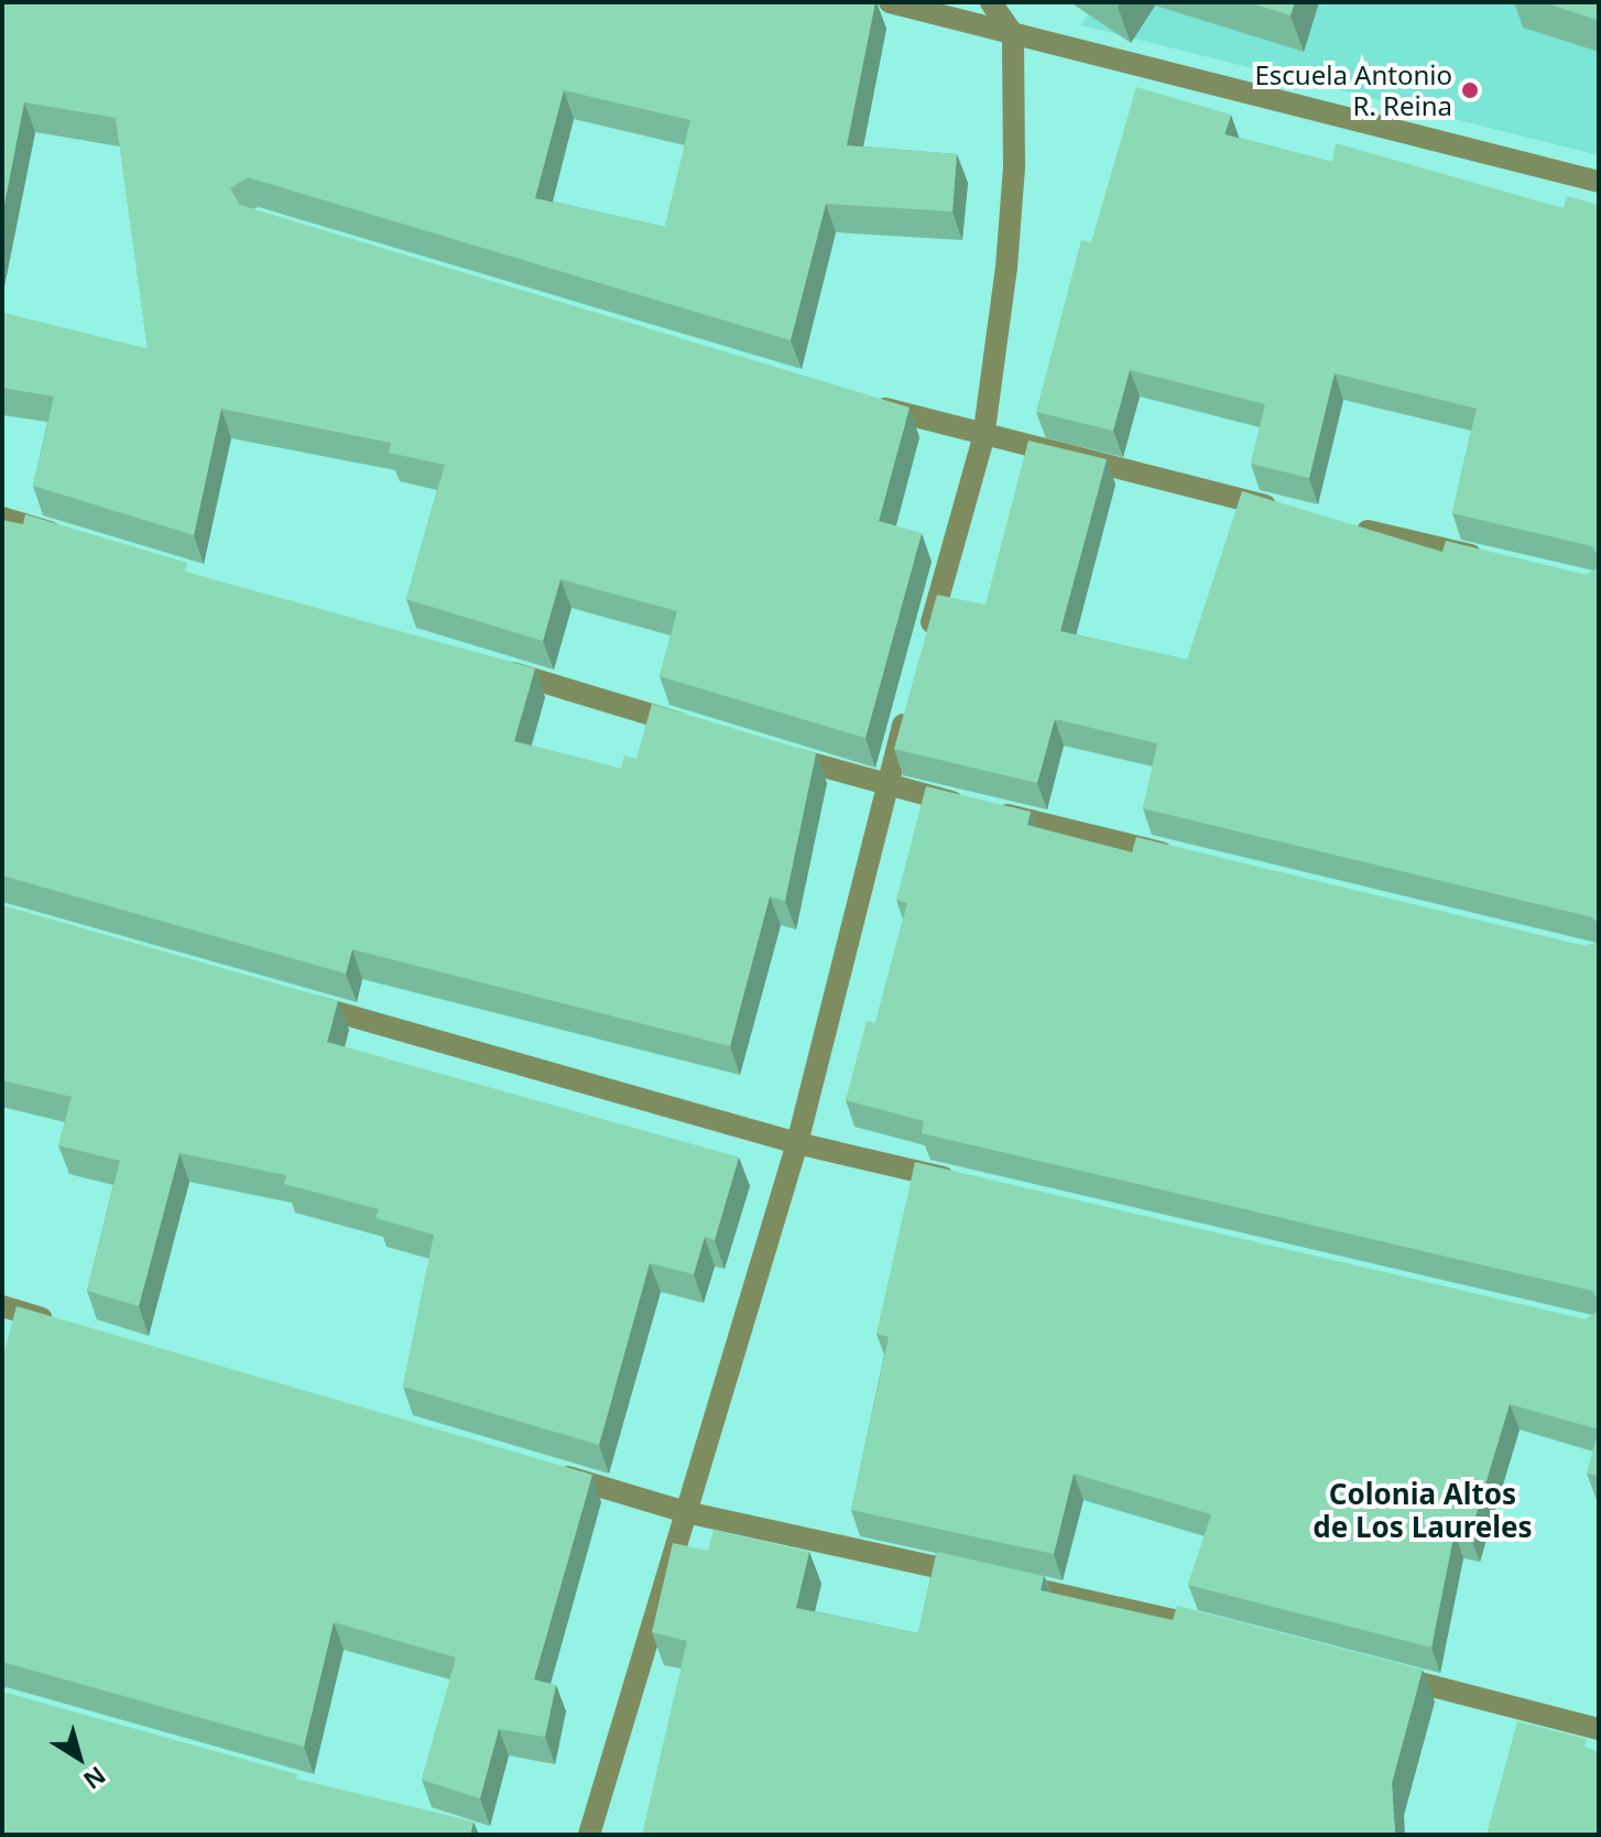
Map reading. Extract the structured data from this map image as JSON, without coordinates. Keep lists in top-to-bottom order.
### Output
{
  "districts": ["Colonia Altos de Los Laureles"],
  "places": ["Escuela Antonio R. Reina"],
  "north": "bottom right"
}
